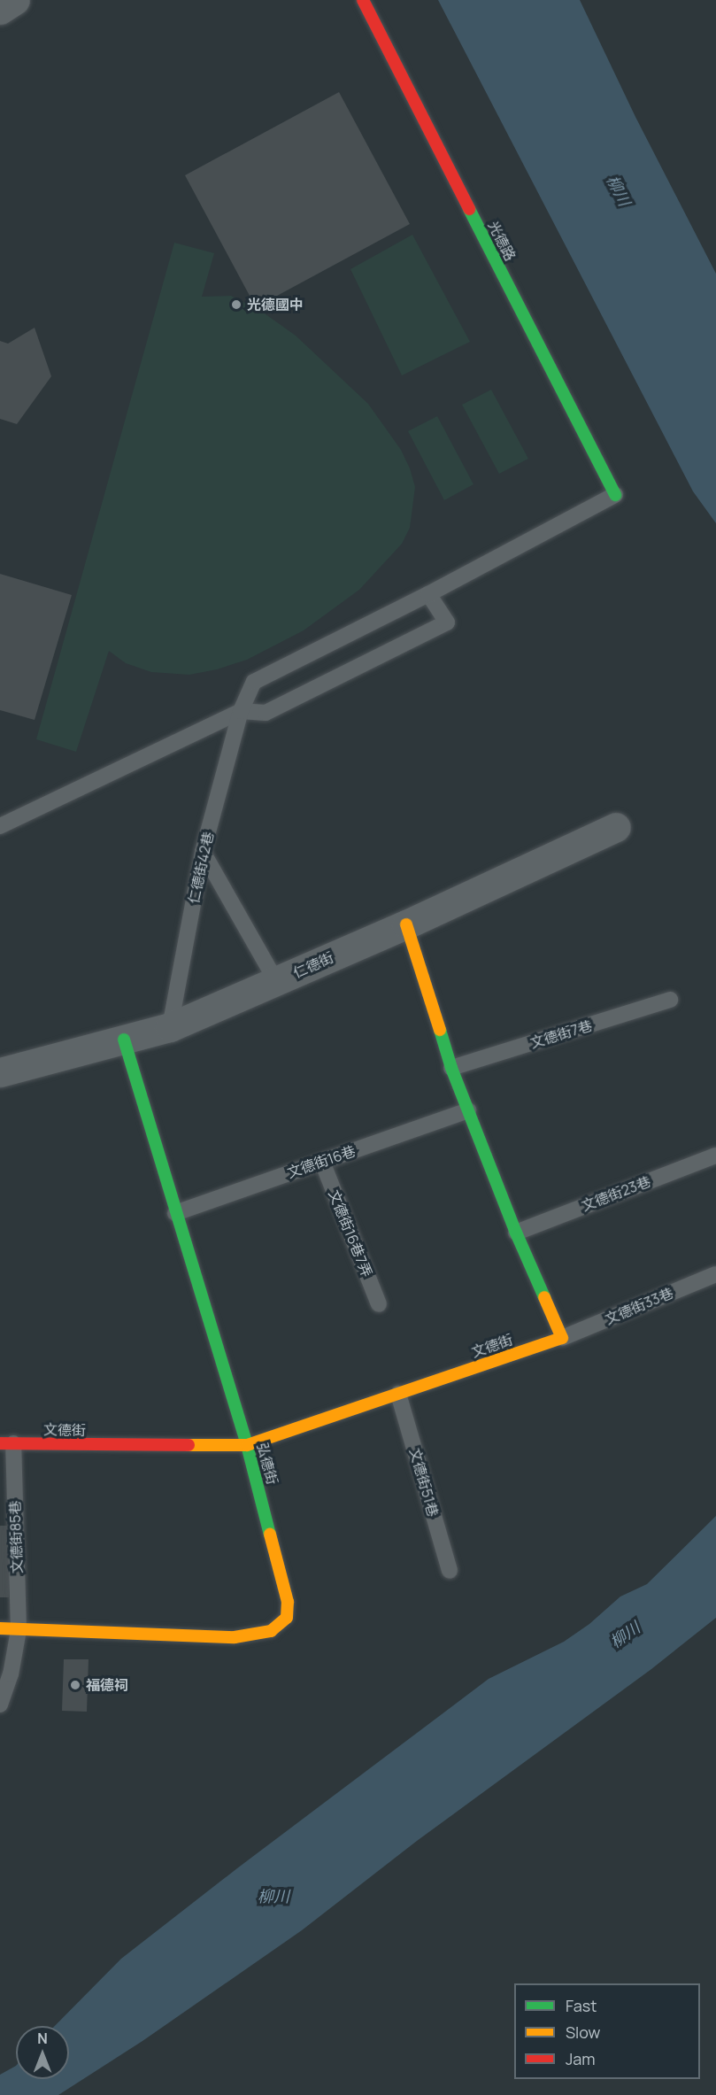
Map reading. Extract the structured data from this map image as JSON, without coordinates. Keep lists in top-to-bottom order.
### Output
{
  "streets": {
    "street": [
      "光德路",
      "仁德街",
      "文德街",
      "弘德街"
    ],
    "lane": [
      "仁德街42巷",
      "文德街7巷",
      "文德街16巷",
      "文德街23巷",
      "文德街16巷7弄",
      "文德街33巷",
      "文德街51巷",
      "文德街85巷"
    ]
  },
  "crossings": [
    ["光德路", "仁德街42巷"],
    ["仁德街42巷", "仁德街"],
    ["仁德街", "弘德街"],
    ["文德街16巷", "文德街16巷7弄"],
    ["文德街16巷", "弘德街"],
    ["文德街33巷", "文德街"],
    ["文德街", "弘德街"],
    ["文德街", "文德街51巷"],
    ["文德街", "文德街85巷"],
    ["弘德街", "文德街85巷"]
  ],
  "water": ["柳川"],
  "places": ["光德國中", "福德祠"],
  "legend": ["Fast", "Slow", "Jam"],
  "north": "top"
}
